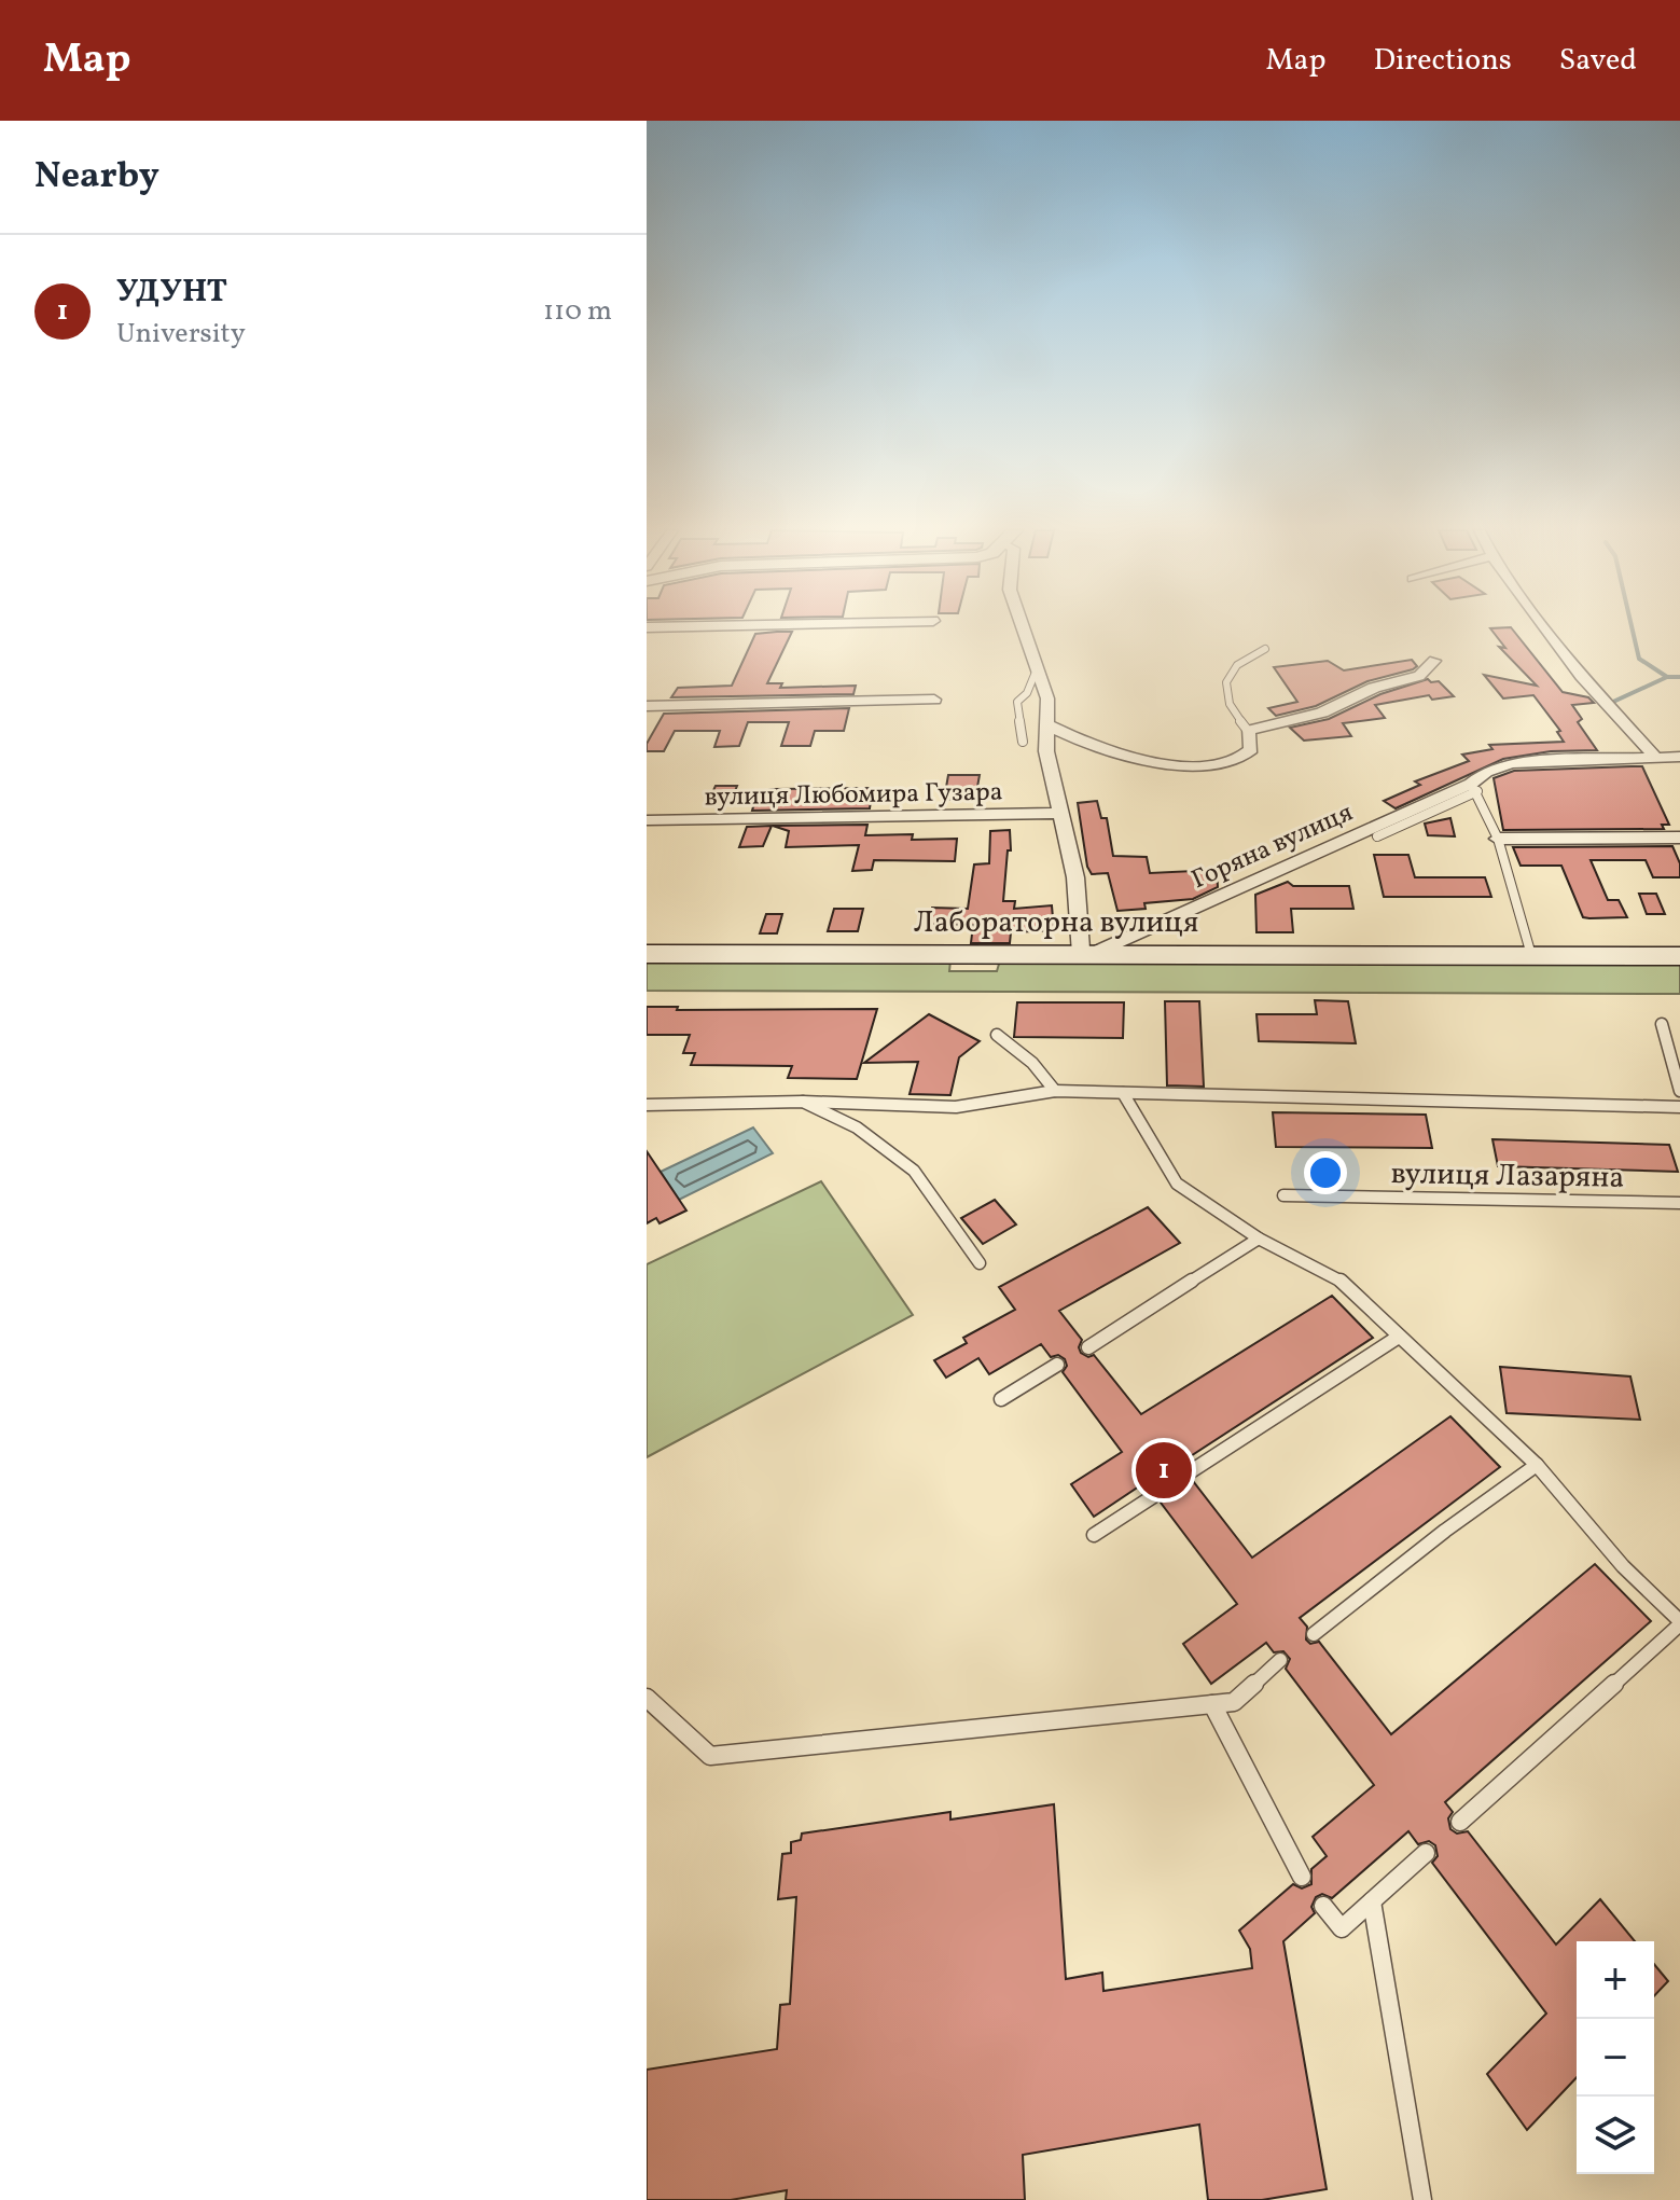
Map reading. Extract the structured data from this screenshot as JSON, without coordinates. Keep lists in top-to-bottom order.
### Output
{
  "streets": {
    "main road": ["Лабораторна вулиця"],
    "street": ["вулиця Любомира Гузара", "Горяна вулиця"],
    "lane": ["вулиця Лазаряна"]
  },
  "crossings": [
    ["Горяна вулиця", "Лабораторна вулиця"]
  ],
  "page": {
    "header": "Map",
    "nav": ["Map", "Directions", "Saved"],
    "heading": "Nearby",
    "list": [
      {
        "mark": "1",
        "name": "УДУНТ",
        "note": "University",
        "value": "110 m"
      }
    ],
    "pins": "1",
    "map_buttons": ["+", "−"]
  }
}
